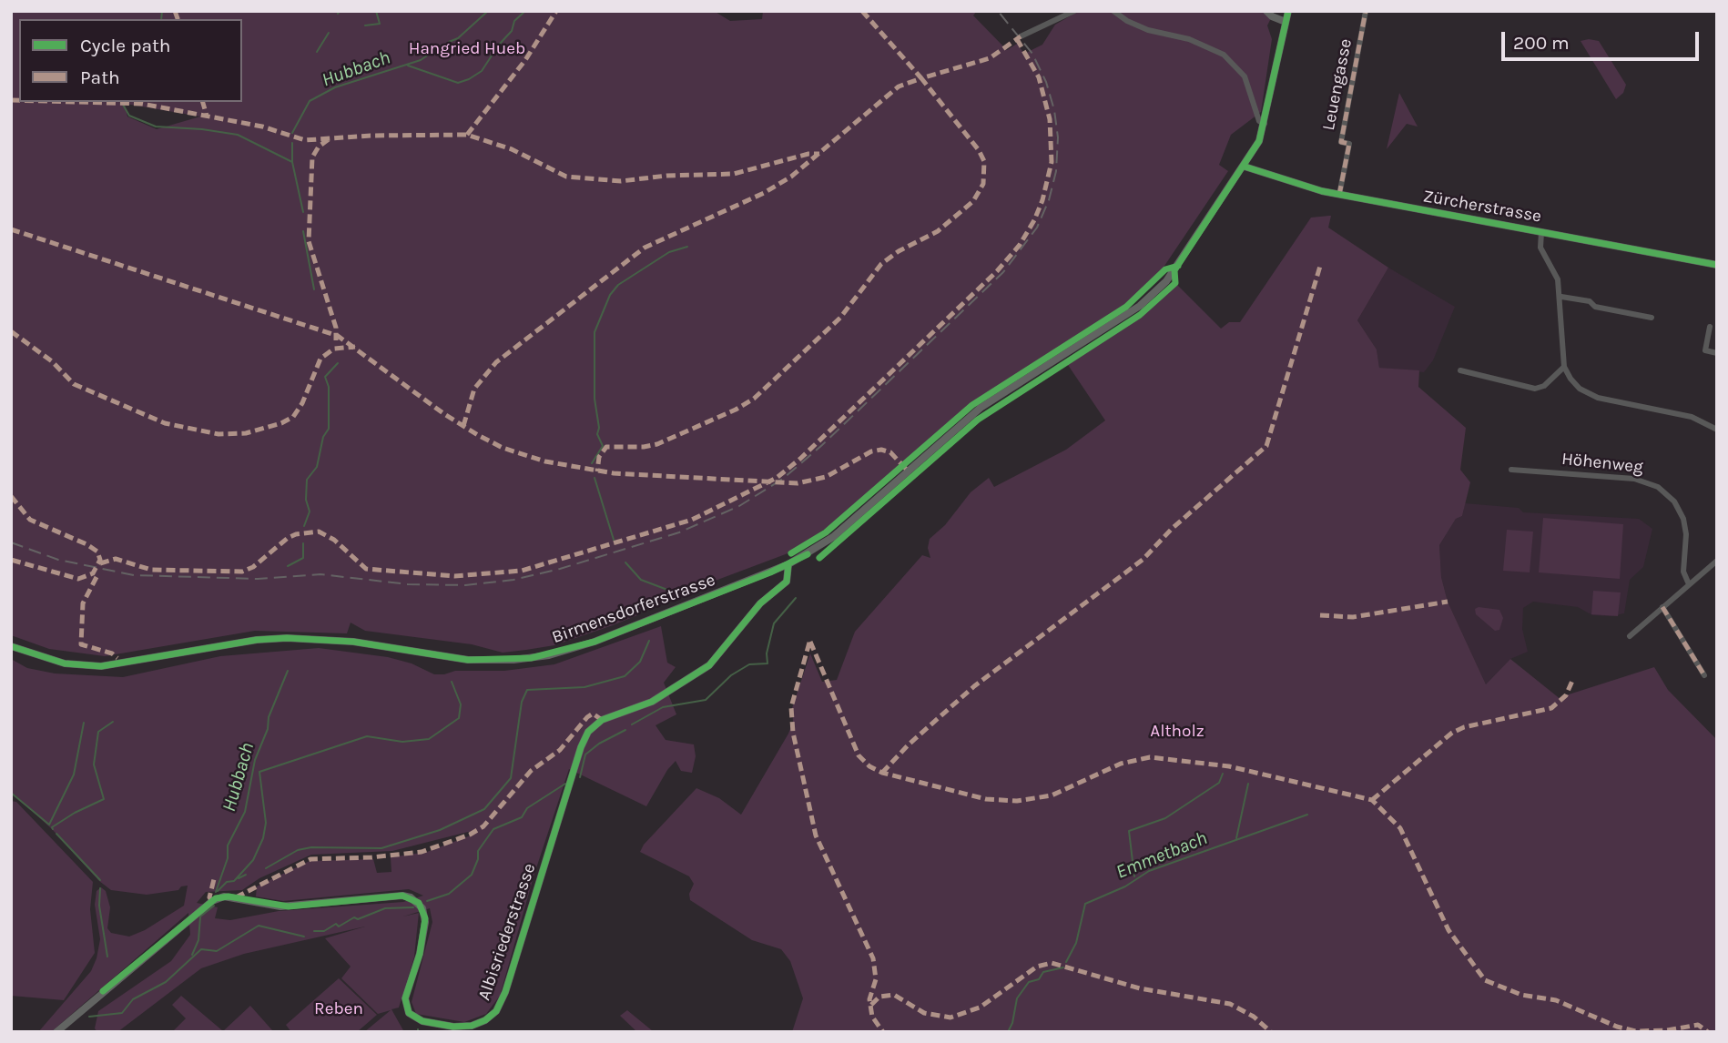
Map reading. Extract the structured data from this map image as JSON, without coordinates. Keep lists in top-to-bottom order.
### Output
{
  "streets": {
    "main road": ["Zürcherstrasse", "Birmensdorferstrasse", "Albisriederstrasse"],
    "street": ["Leuengasse", "Höhenweg"]
  },
  "crossings": [
    ["Leuengasse", "Zürcherstrasse"],
    ["Zürcherstrasse", "Birmensdorferstrasse"],
    ["Birmensdorferstrasse", "Albisriederstrasse"]
  ],
  "water": ["Hubbach", "Emmetbach"],
  "parks": ["Hangried Hueb", "Altholz", "Reben"],
  "legend": ["Cycle path", "Path"],
  "scale_bar": "200 m"
}
